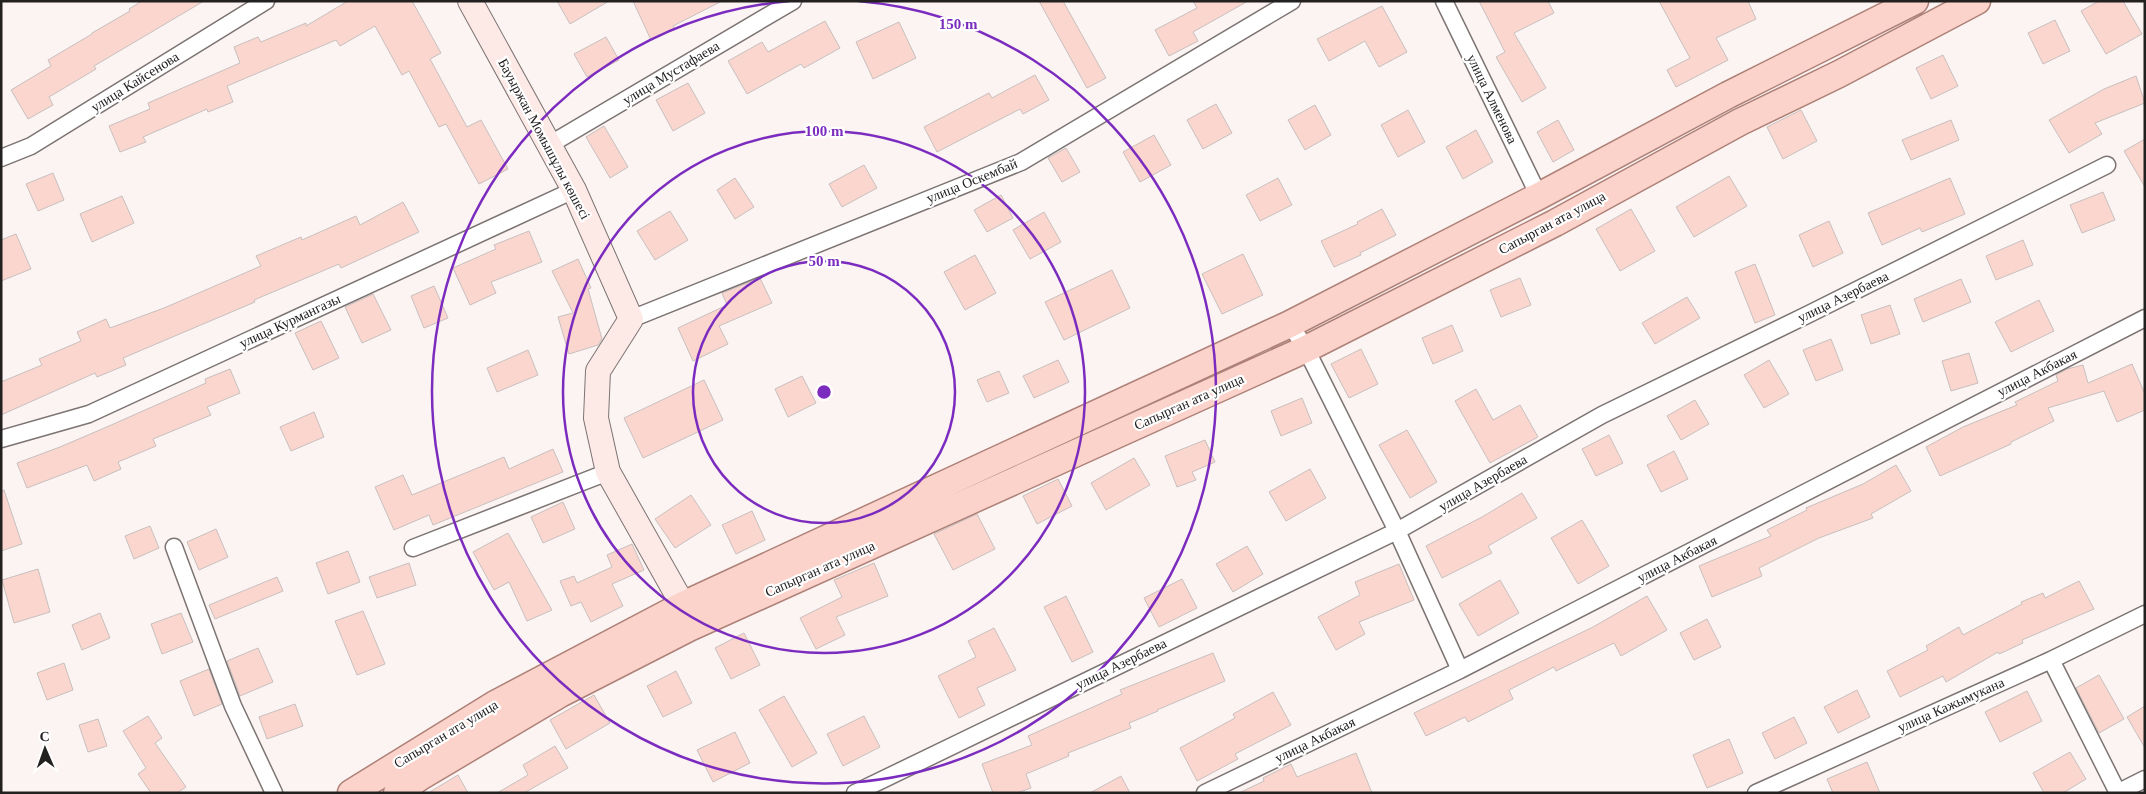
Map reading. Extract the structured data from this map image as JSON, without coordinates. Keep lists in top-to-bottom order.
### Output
{
  "streets": {
    "main road": ["Сапырган ата улица"],
    "street": [
      "улица Мустафаева",
      "улица Кайсенова",
      "улица Алменова",
      "Бауыржан Момышұлы көшесі",
      "улица Оскембай",
      "улица Азербаева",
      "улица Курмангазы",
      "улица Акбакая",
      "улица Кажымукана"
    ]
  },
  "crossings": [
    ["улица Мустафаева", "Бауыржан Момышұлы көшесі"],
    ["улица Алменова", "Сапырган ата улица"],
    ["Бауыржан Момышұлы көшесі", "улица Оскембай"],
    ["Бауыржан Момышұлы көшесі", "улица Курмангазы"]
  ],
  "north": "top",
  "rings": ["150 m", "100 m", "50 m"]
}
